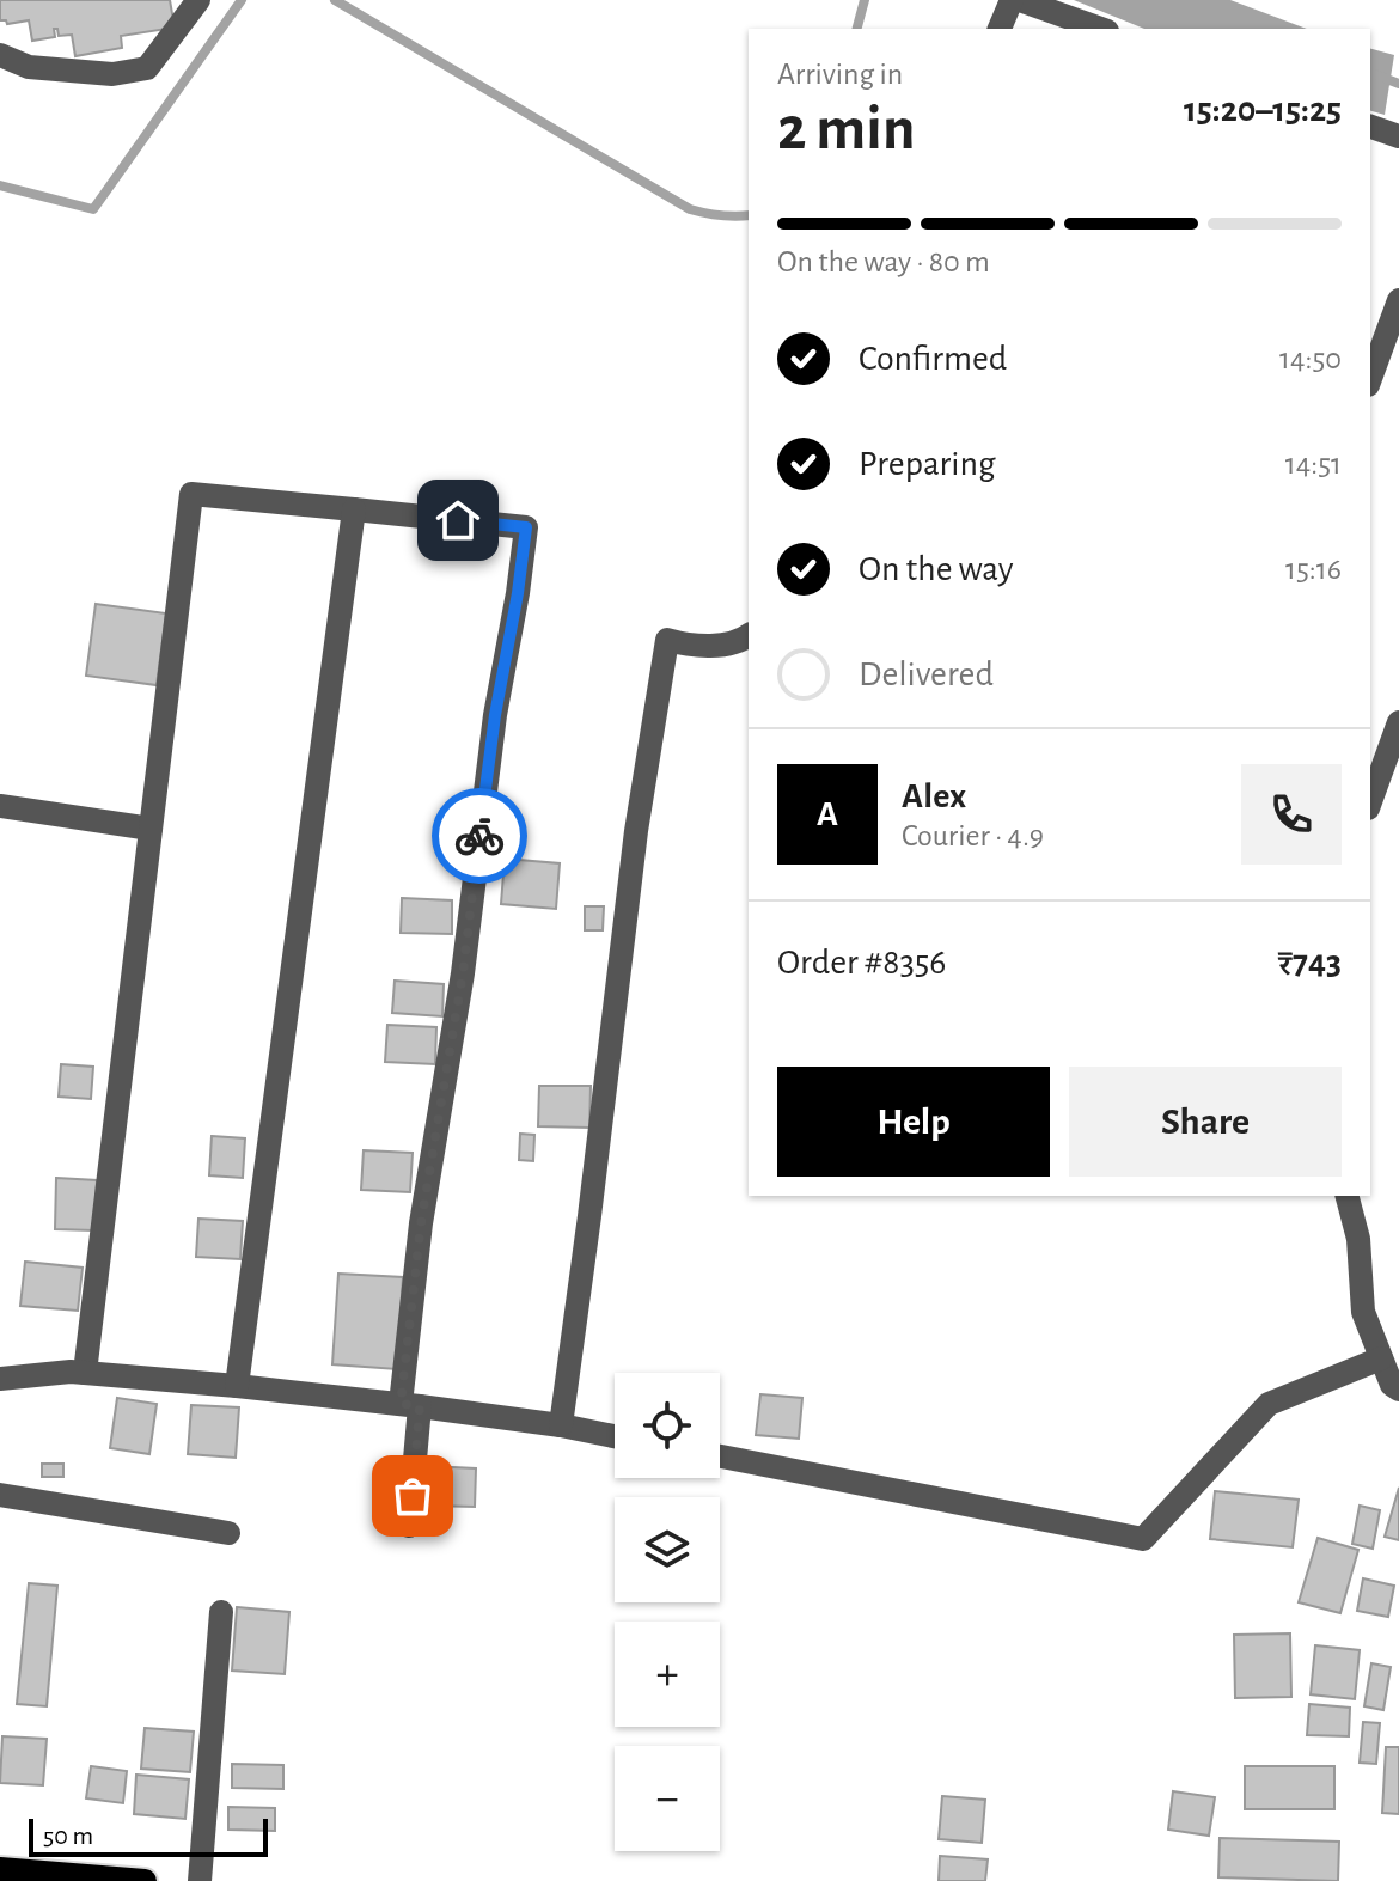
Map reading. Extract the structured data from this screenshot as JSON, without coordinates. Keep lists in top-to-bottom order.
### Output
{
  "scale_bar": "50 m",
  "page": {
    "heading": ["2 min", "Arriving in", "15:20–15:25"],
    "panel": [
      "Alex",
      "Courier · 4.9",
      "Order #8356",
      "₹743"
    ],
    "bar": "On the way · 80 m",
    "list": [
      ["Confirmed", "14:50"],
      ["Preparing", "14:51"],
      ["On the way", "15:16"],
      "Delivered"
    ],
    "round": "A",
    "buttons": ["Help", "Share"],
    "map_buttons": ["+", "−"],
    "scale": "50 m"
  }
}
